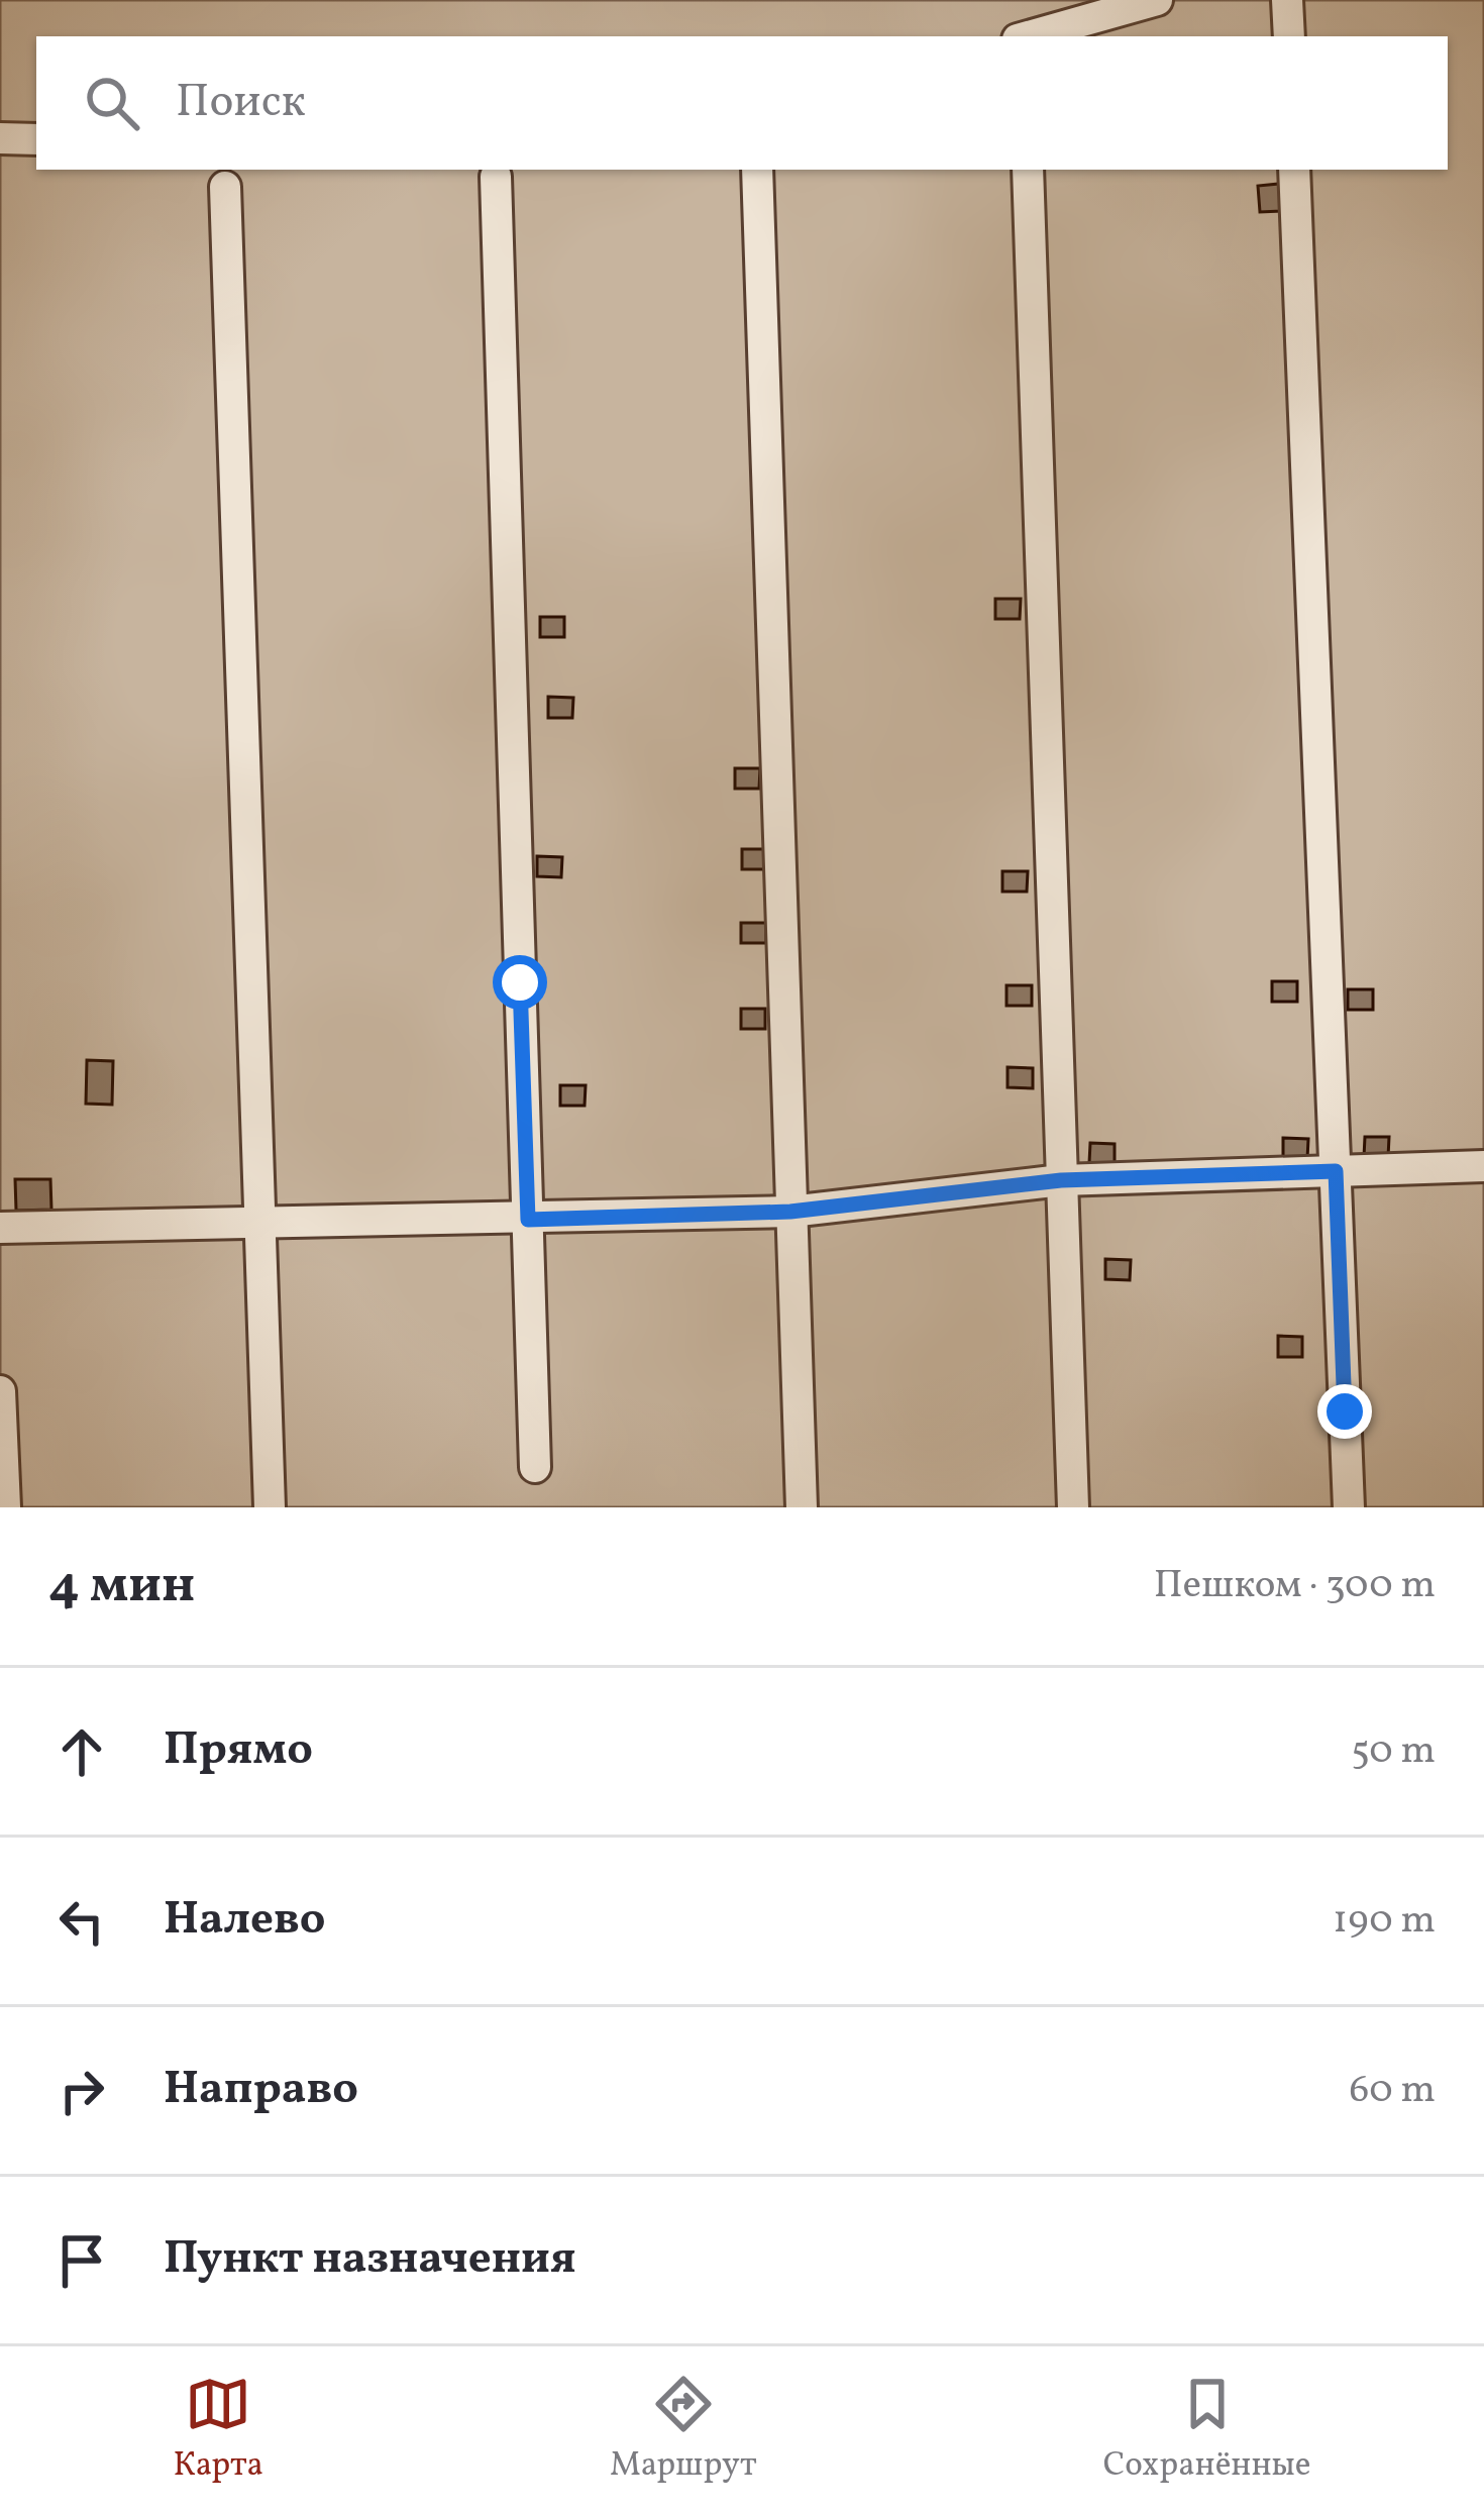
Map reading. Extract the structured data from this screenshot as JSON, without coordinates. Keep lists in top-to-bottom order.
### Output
{
  "page": {
    "search": "Поиск",
    "heading": ["4 мин", "Пешком · 300 m"],
    "list": [
      ["Прямо", "50 m"],
      ["Налево", "190 m"],
      ["Направо", "60 m"],
      "Пункт назначения"
    ],
    "nav": ["Карта", "Маршрут", "Сохранённые"]
  }
}
